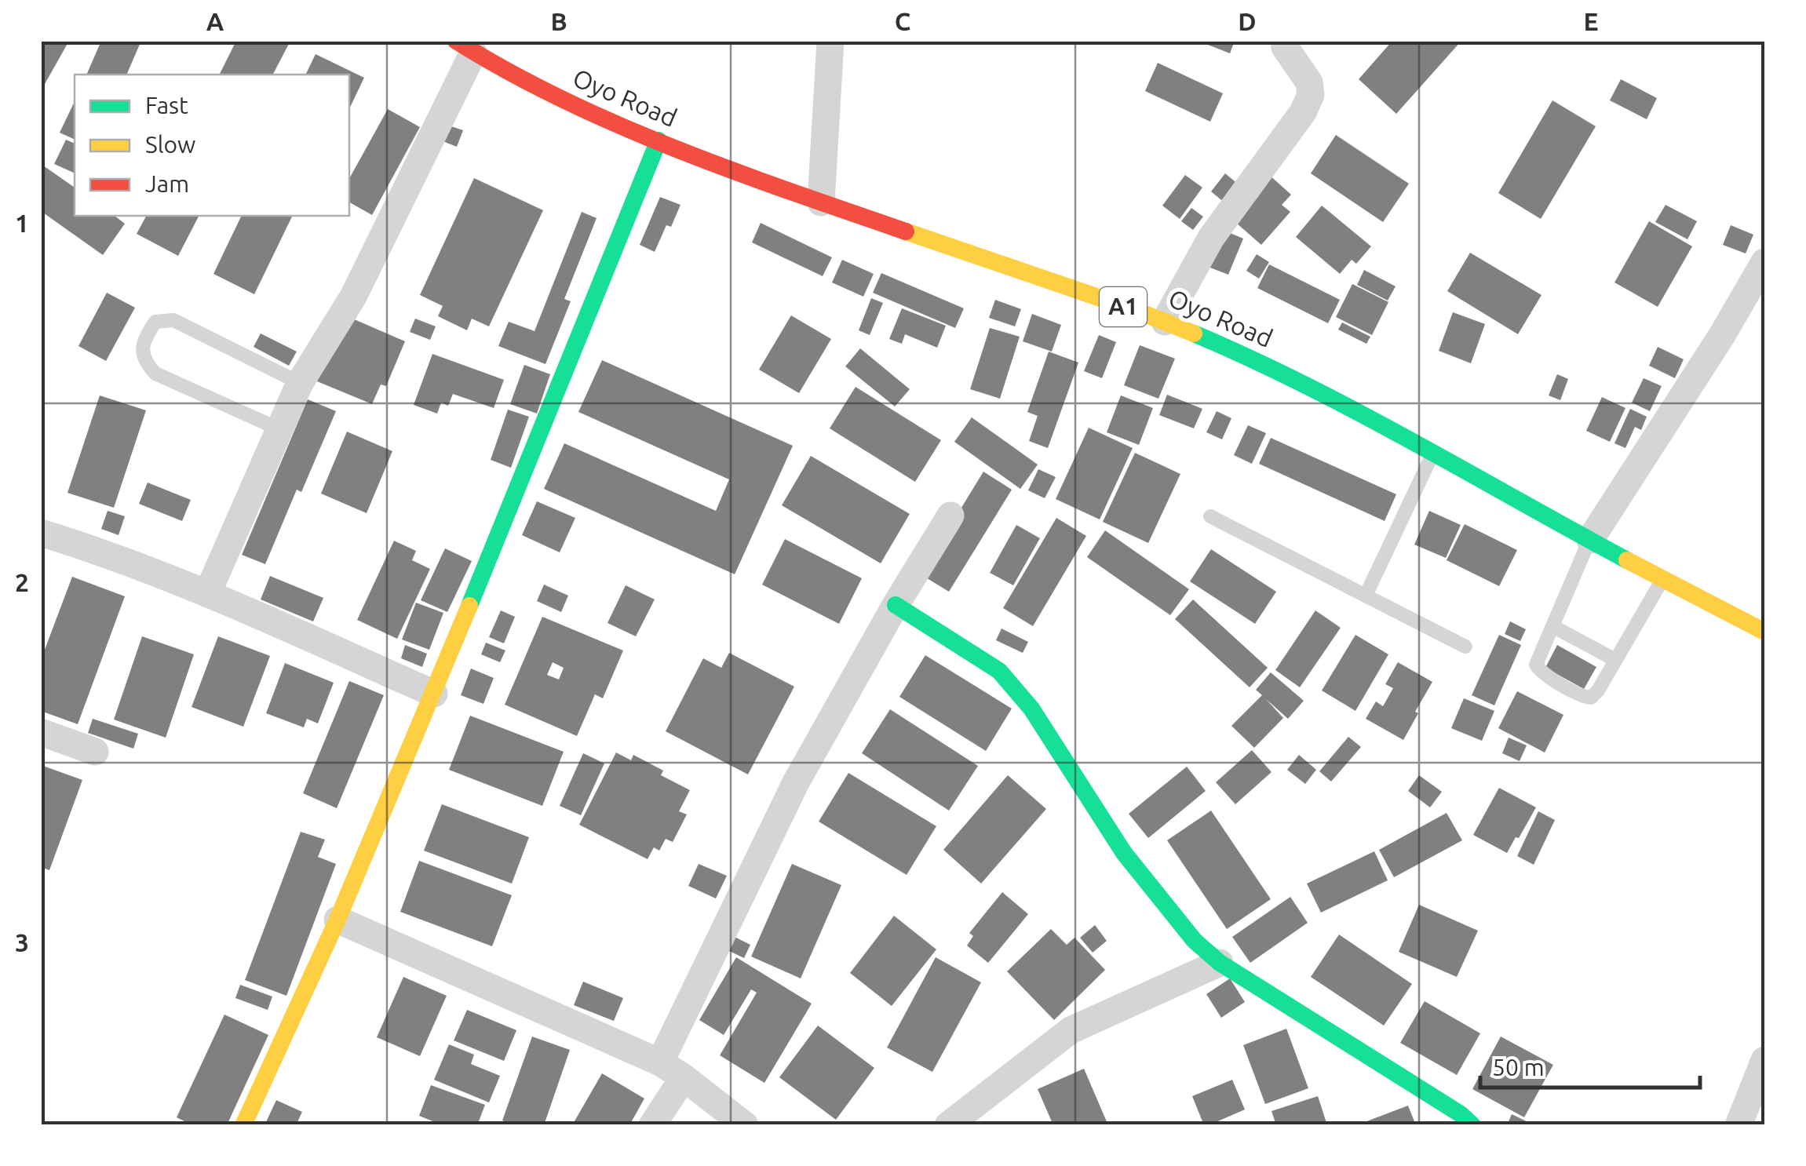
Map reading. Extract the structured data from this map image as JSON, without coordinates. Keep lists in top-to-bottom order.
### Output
{
  "streets": {
    "main road": ["Oyo Road", "A1"]
  },
  "legend": ["Fast", "Slow", "Jam"],
  "scale_bar": "50 m",
  "grid": {
    "columns": [
      "A",
      "B",
      "C",
      "D",
      "E"
    ],
    "rows": ["1", "2", "3"]
  }
}
